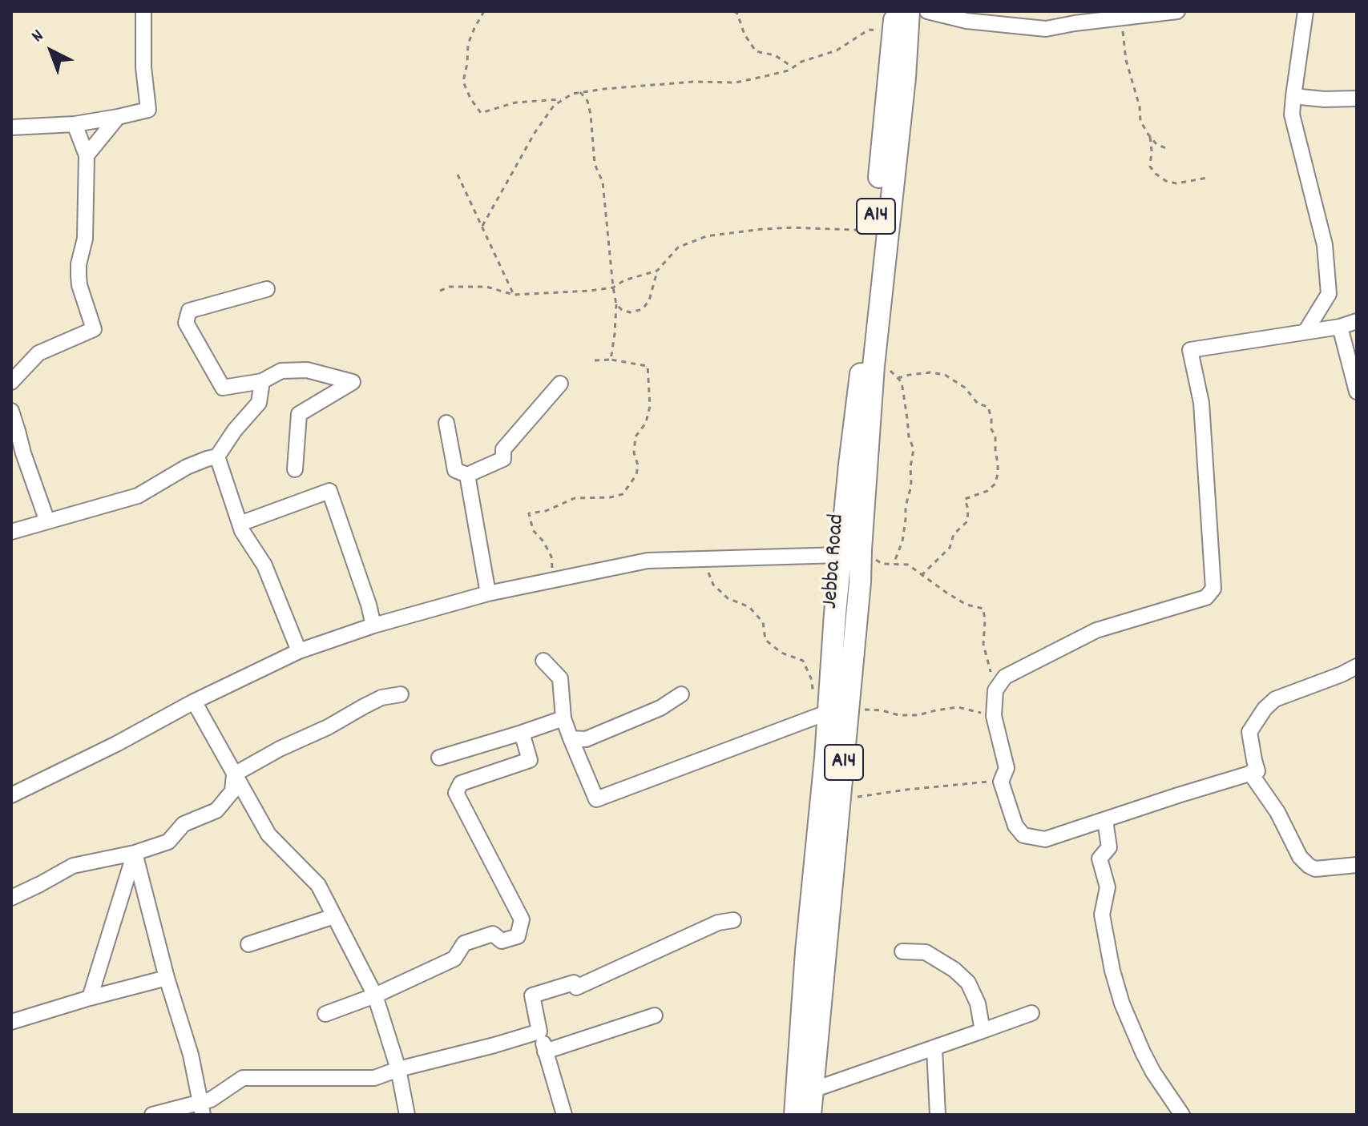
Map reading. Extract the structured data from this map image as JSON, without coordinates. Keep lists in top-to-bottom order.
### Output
{
  "streets": {
    "highway": ["A14", "Jebba Road"]
  },
  "crossings": [
    ["A14", "Jebba Road"]
  ],
  "north": "top left"
}
